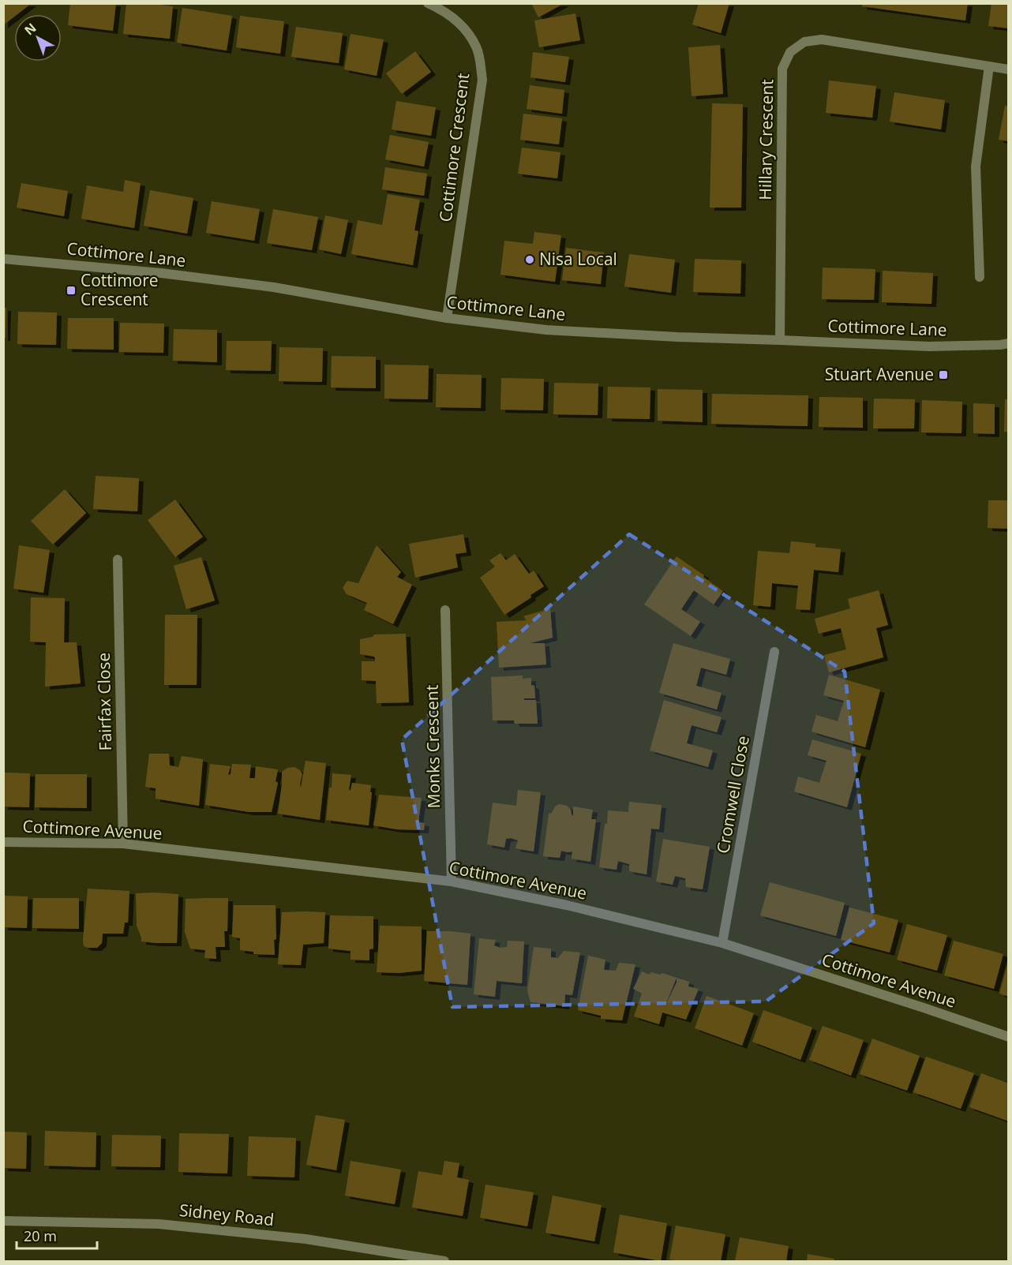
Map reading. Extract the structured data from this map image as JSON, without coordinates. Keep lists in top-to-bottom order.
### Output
{
  "streets": {
    "street": [
      "Hillary Crescent",
      "Cottimore Crescent",
      "Cottimore Lane",
      "Fairfax Close",
      "Monks Crescent",
      "Cromwell Close",
      "Cottimore Avenue",
      "Sidney Road"
    ]
  },
  "crossings": [
    ["Hillary Crescent", "Cottimore Lane"],
    ["Cottimore Crescent", "Cottimore Lane"],
    ["Fairfax Close", "Cottimore Avenue"],
    ["Monks Crescent", "Cottimore Avenue"],
    ["Cromwell Close", "Cottimore Avenue"]
  ],
  "places": {
    "other": ["Nisa Local"],
    "transit": ["Cottimore Crescent", "Stuart Avenue"]
  },
  "scale_bar": "20 m",
  "north": "top left"
}
